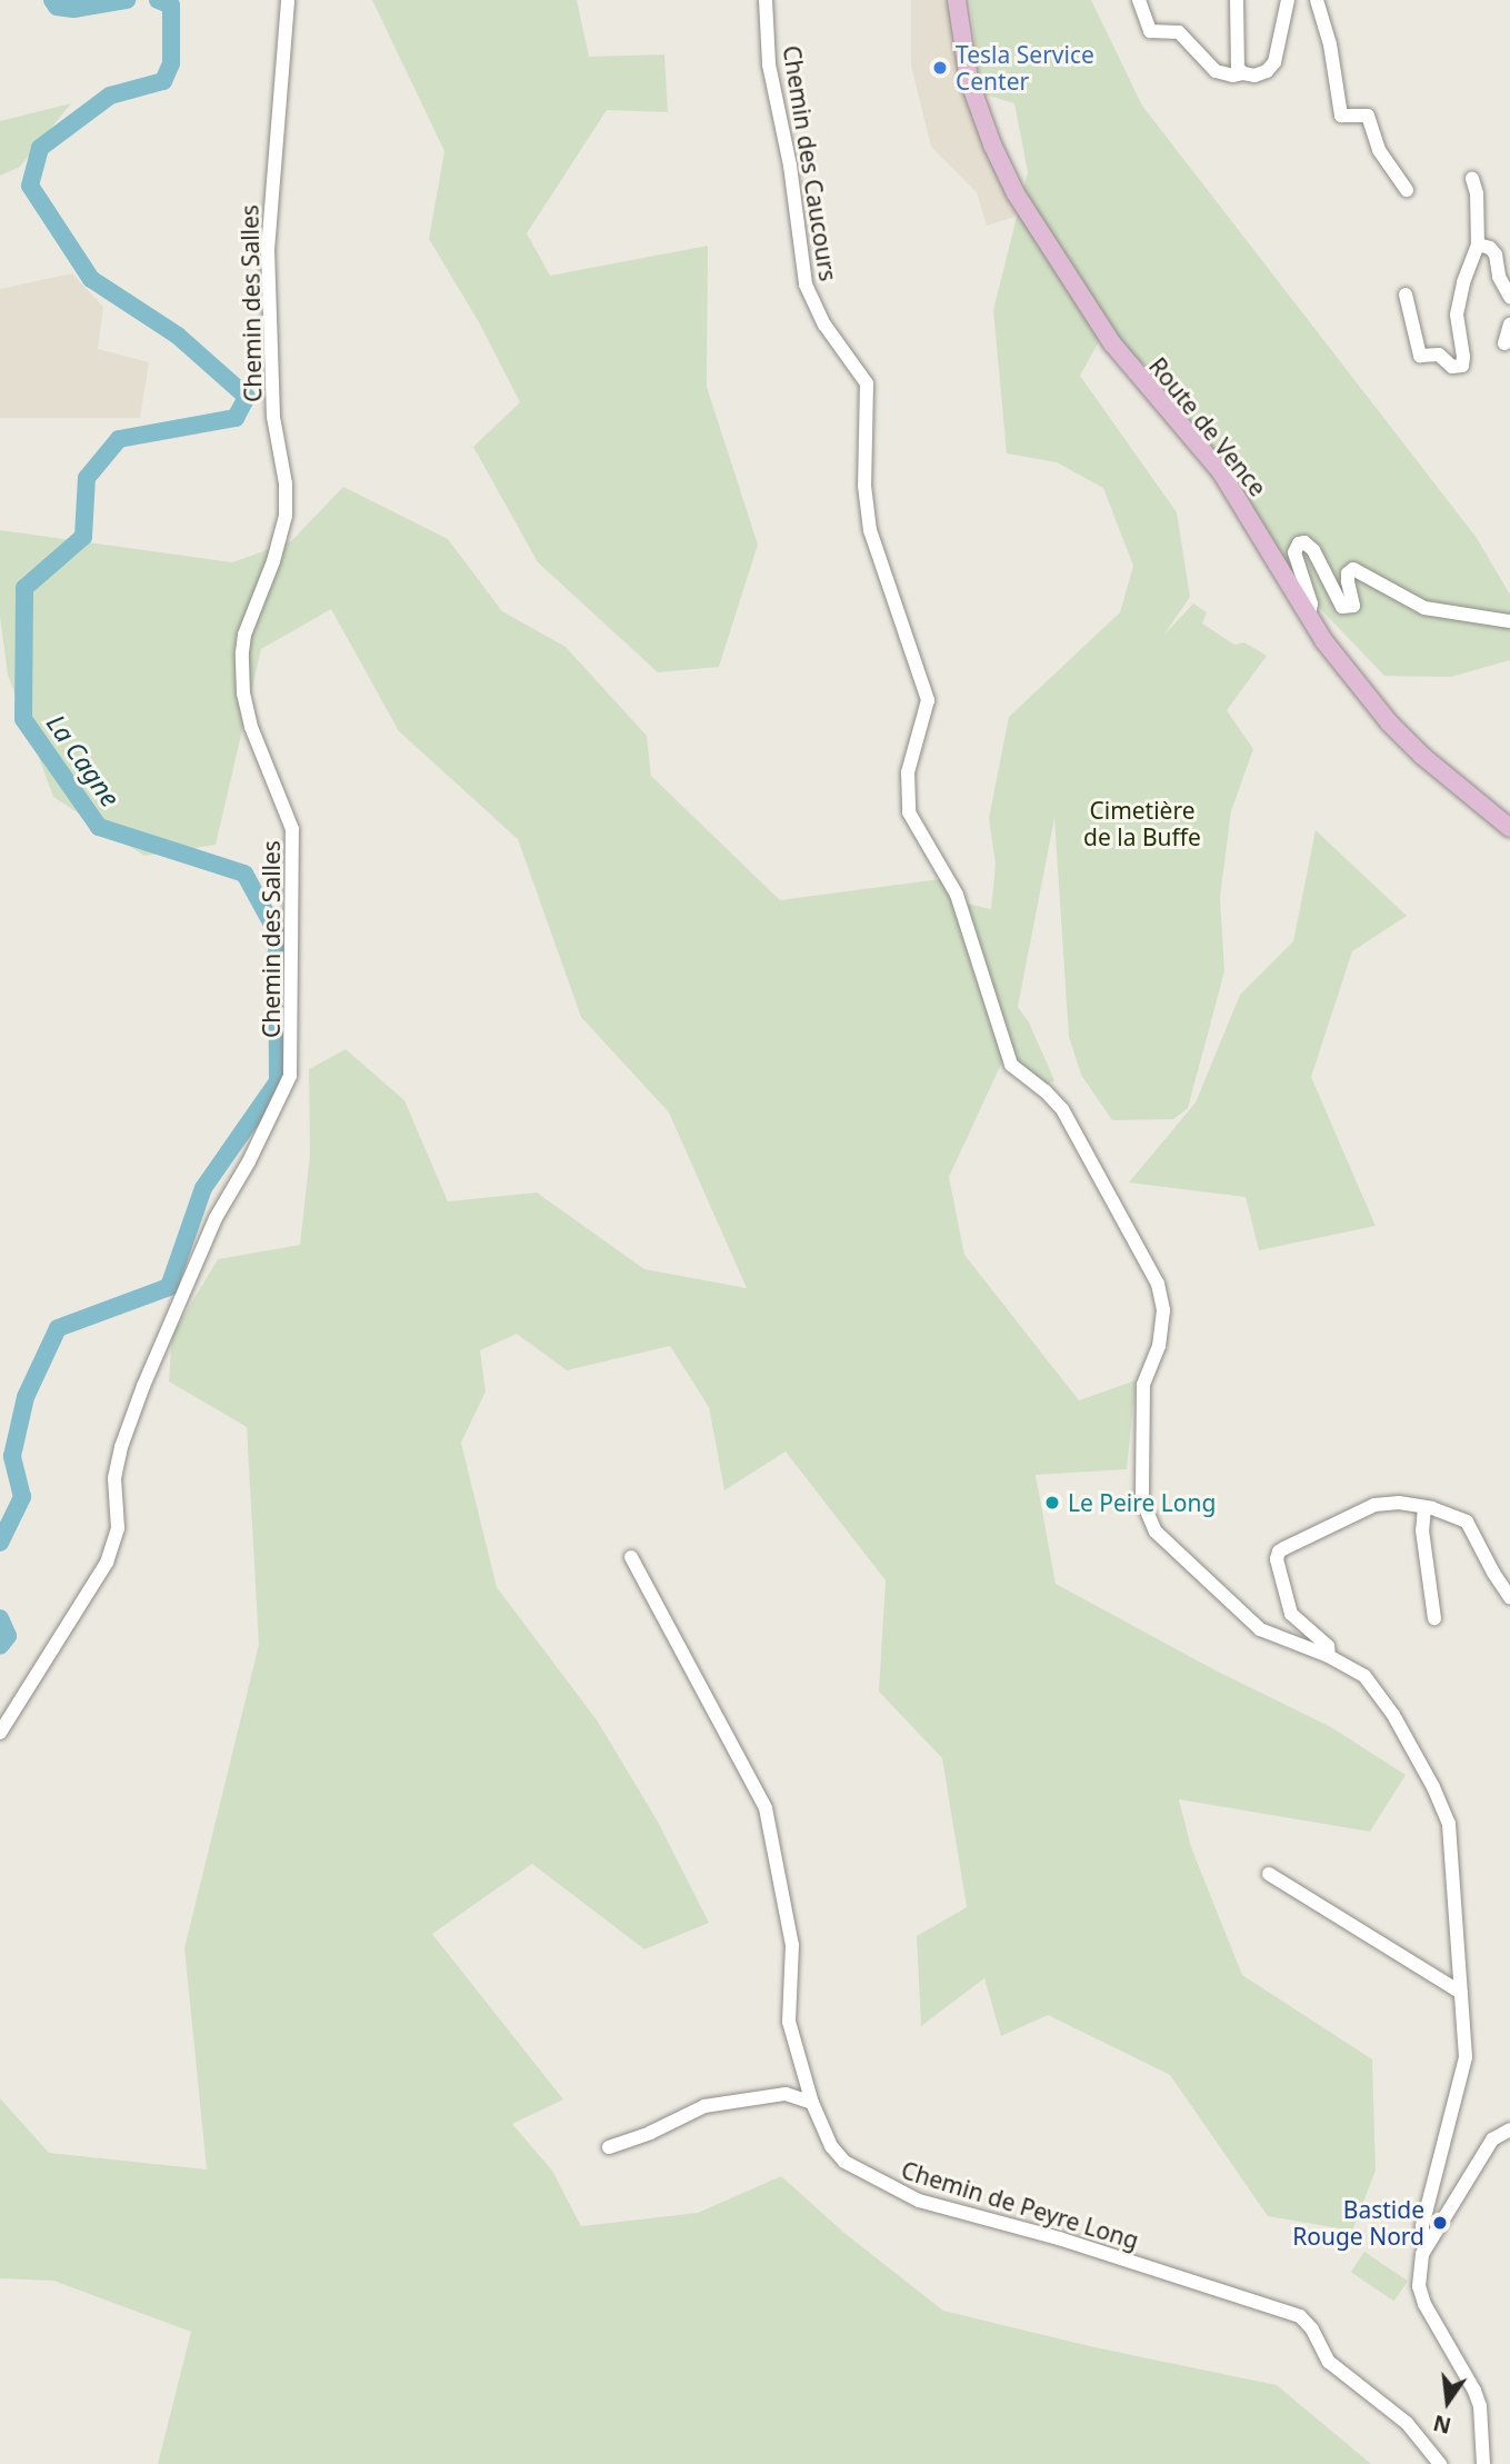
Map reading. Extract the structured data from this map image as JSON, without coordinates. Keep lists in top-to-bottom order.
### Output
{
  "streets": {
    "main road": ["Route de Vence"],
    "street": ["Chemin des Caucours", "Chemin des Salles", "Chemin de Peyre Long"]
  },
  "water": ["La Cagne"],
  "parks": ["Cimetière de la Buffe"],
  "places": ["Tesla Service Center", "Le Peire Long", "Bastide Rouge Nord"],
  "north": "bottom"
}
